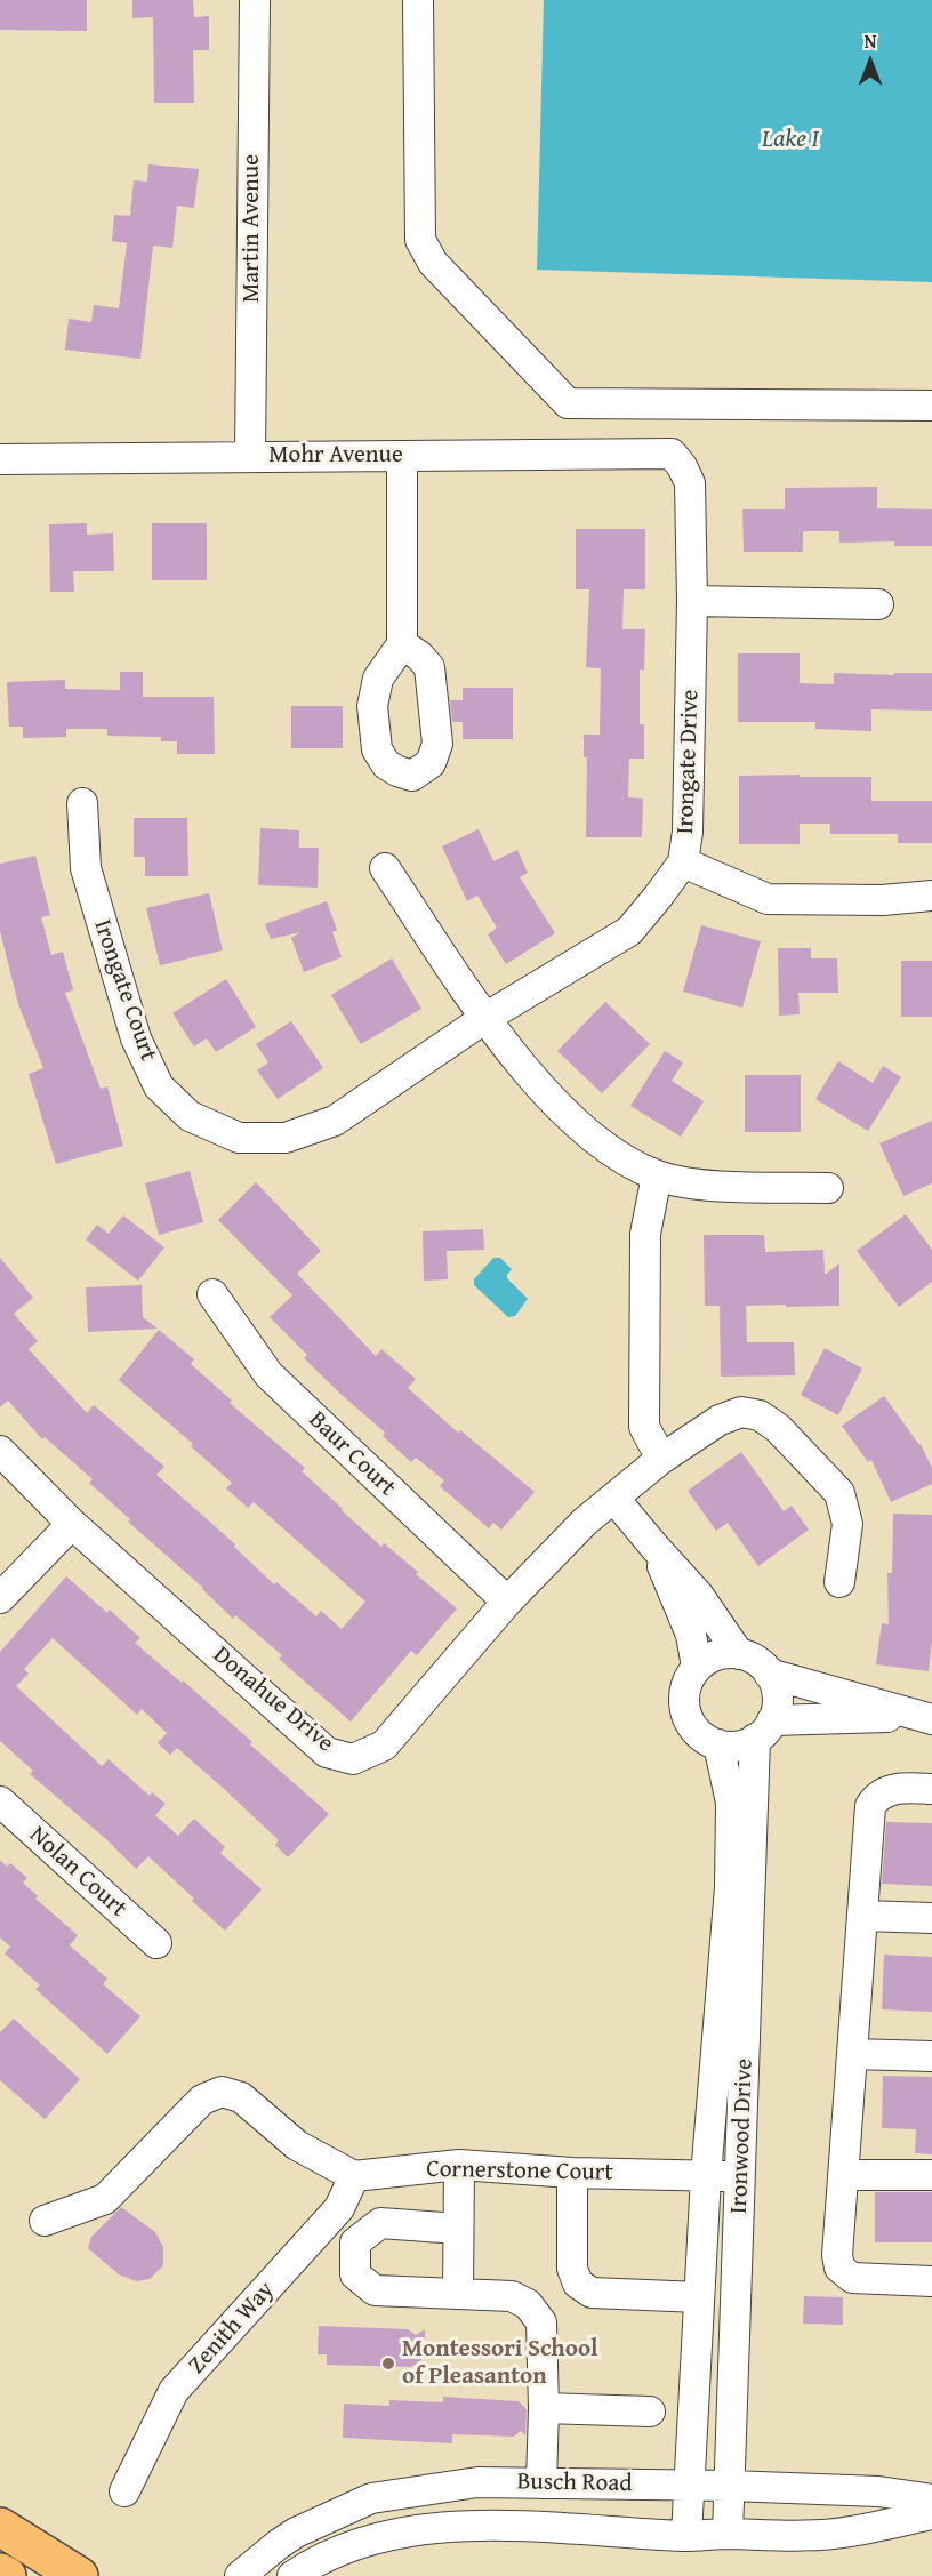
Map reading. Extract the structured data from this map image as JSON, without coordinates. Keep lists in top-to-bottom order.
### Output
{
  "streets": {
    "street": [
      "Martin Avenue",
      "Mohr Avenue",
      "Irongate Drive",
      "Irongate Court",
      "Baur Court",
      "Donahue Drive",
      "Nolan Court",
      "Ironwood Drive",
      "Cornerstone Court",
      "Zenith Way",
      "Busch Road"
    ]
  },
  "crossings": [
    ["Martin Avenue", "Mohr Avenue"],
    ["Mohr Avenue", "Irongate Drive"],
    ["Irongate Drive", "Irongate Court"],
    ["Baur Court", "Donahue Drive"],
    ["Ironwood Drive", "Cornerstone Court"],
    ["Ironwood Drive", "Busch Road"],
    ["Cornerstone Court", "Zenith Way"]
  ],
  "water": ["Lake I"],
  "places": ["Montessori School of Pleasanton"],
  "north": "top"
}
